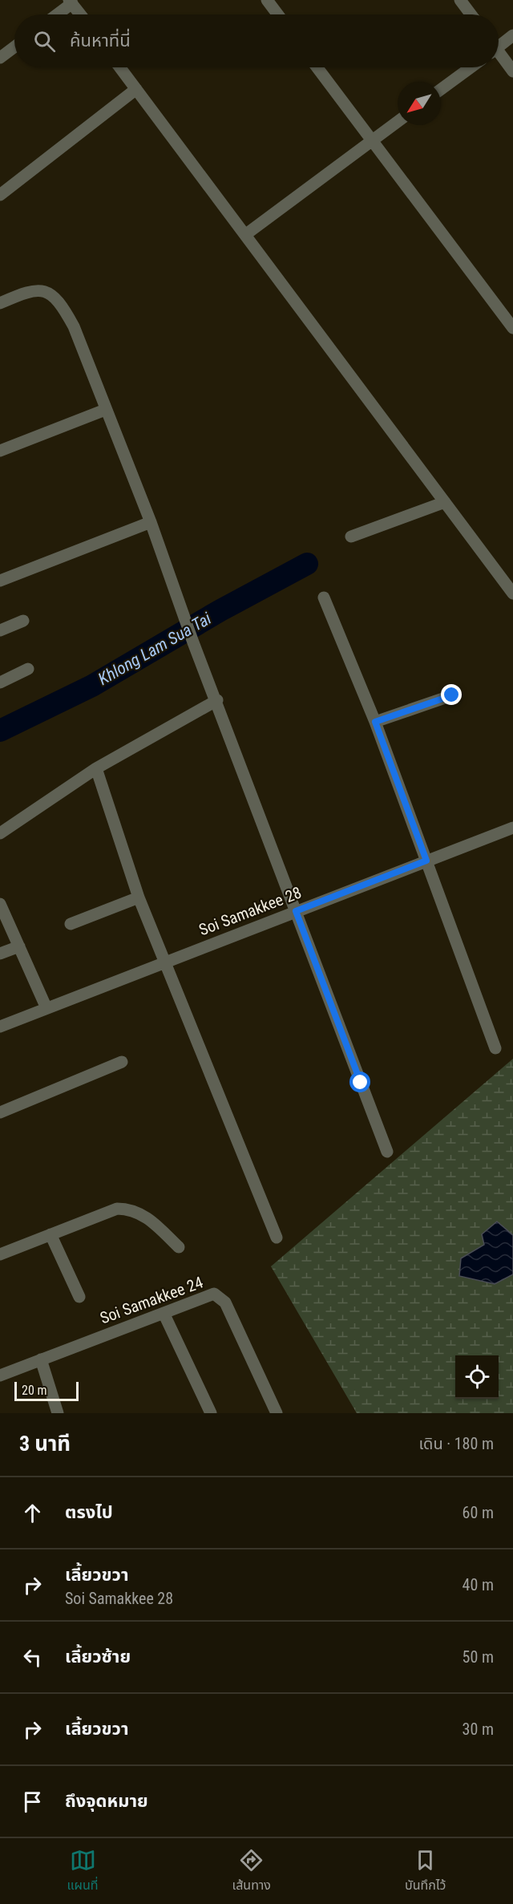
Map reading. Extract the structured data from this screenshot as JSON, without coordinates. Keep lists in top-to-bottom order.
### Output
{
  "streets": {
    "street": ["Soi Samakkee 28", "Soi Samakkee 24"]
  },
  "water": ["Khlong Lam Sua Tai"],
  "scale_bar": "20 m",
  "north": "bottom left",
  "page": {
    "search": "ค้นหาที่นี่",
    "scale": "20 m",
    "heading": ["3 นาที", "เดิน · 180 m"],
    "list": [
      ["ตรงไป", "60 m"],
      ["เลี้ยวขวา", "Soi Samakkee 28", "40 m"],
      ["เลี้ยวซ้าย", "50 m"],
      ["เลี้ยวขวา", "30 m"],
      "ถึงจุดหมาย"
    ],
    "nav": ["แผนที่", "เส้นทาง", "บันทึกไว้"]
  }
}
